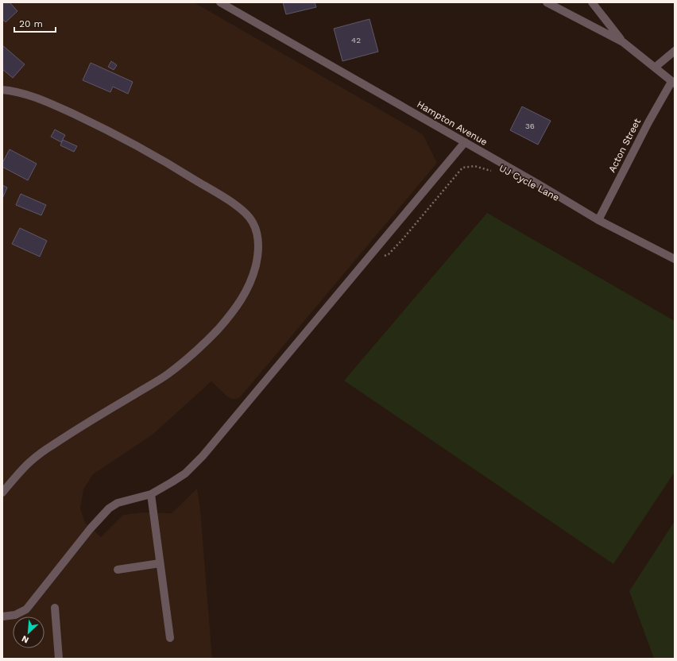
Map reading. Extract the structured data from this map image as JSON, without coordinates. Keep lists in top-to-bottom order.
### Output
{
  "streets": {
    "street": ["Hampton Avenue", "Acton Street"],
    "path": ["UJ Cycle Lane"]
  },
  "crossings": [
    ["Hampton Avenue", "Acton Street"]
  ],
  "house_numbers": ["42", "36"],
  "scale_bar": "20 m",
  "north": "bottom left"
}
